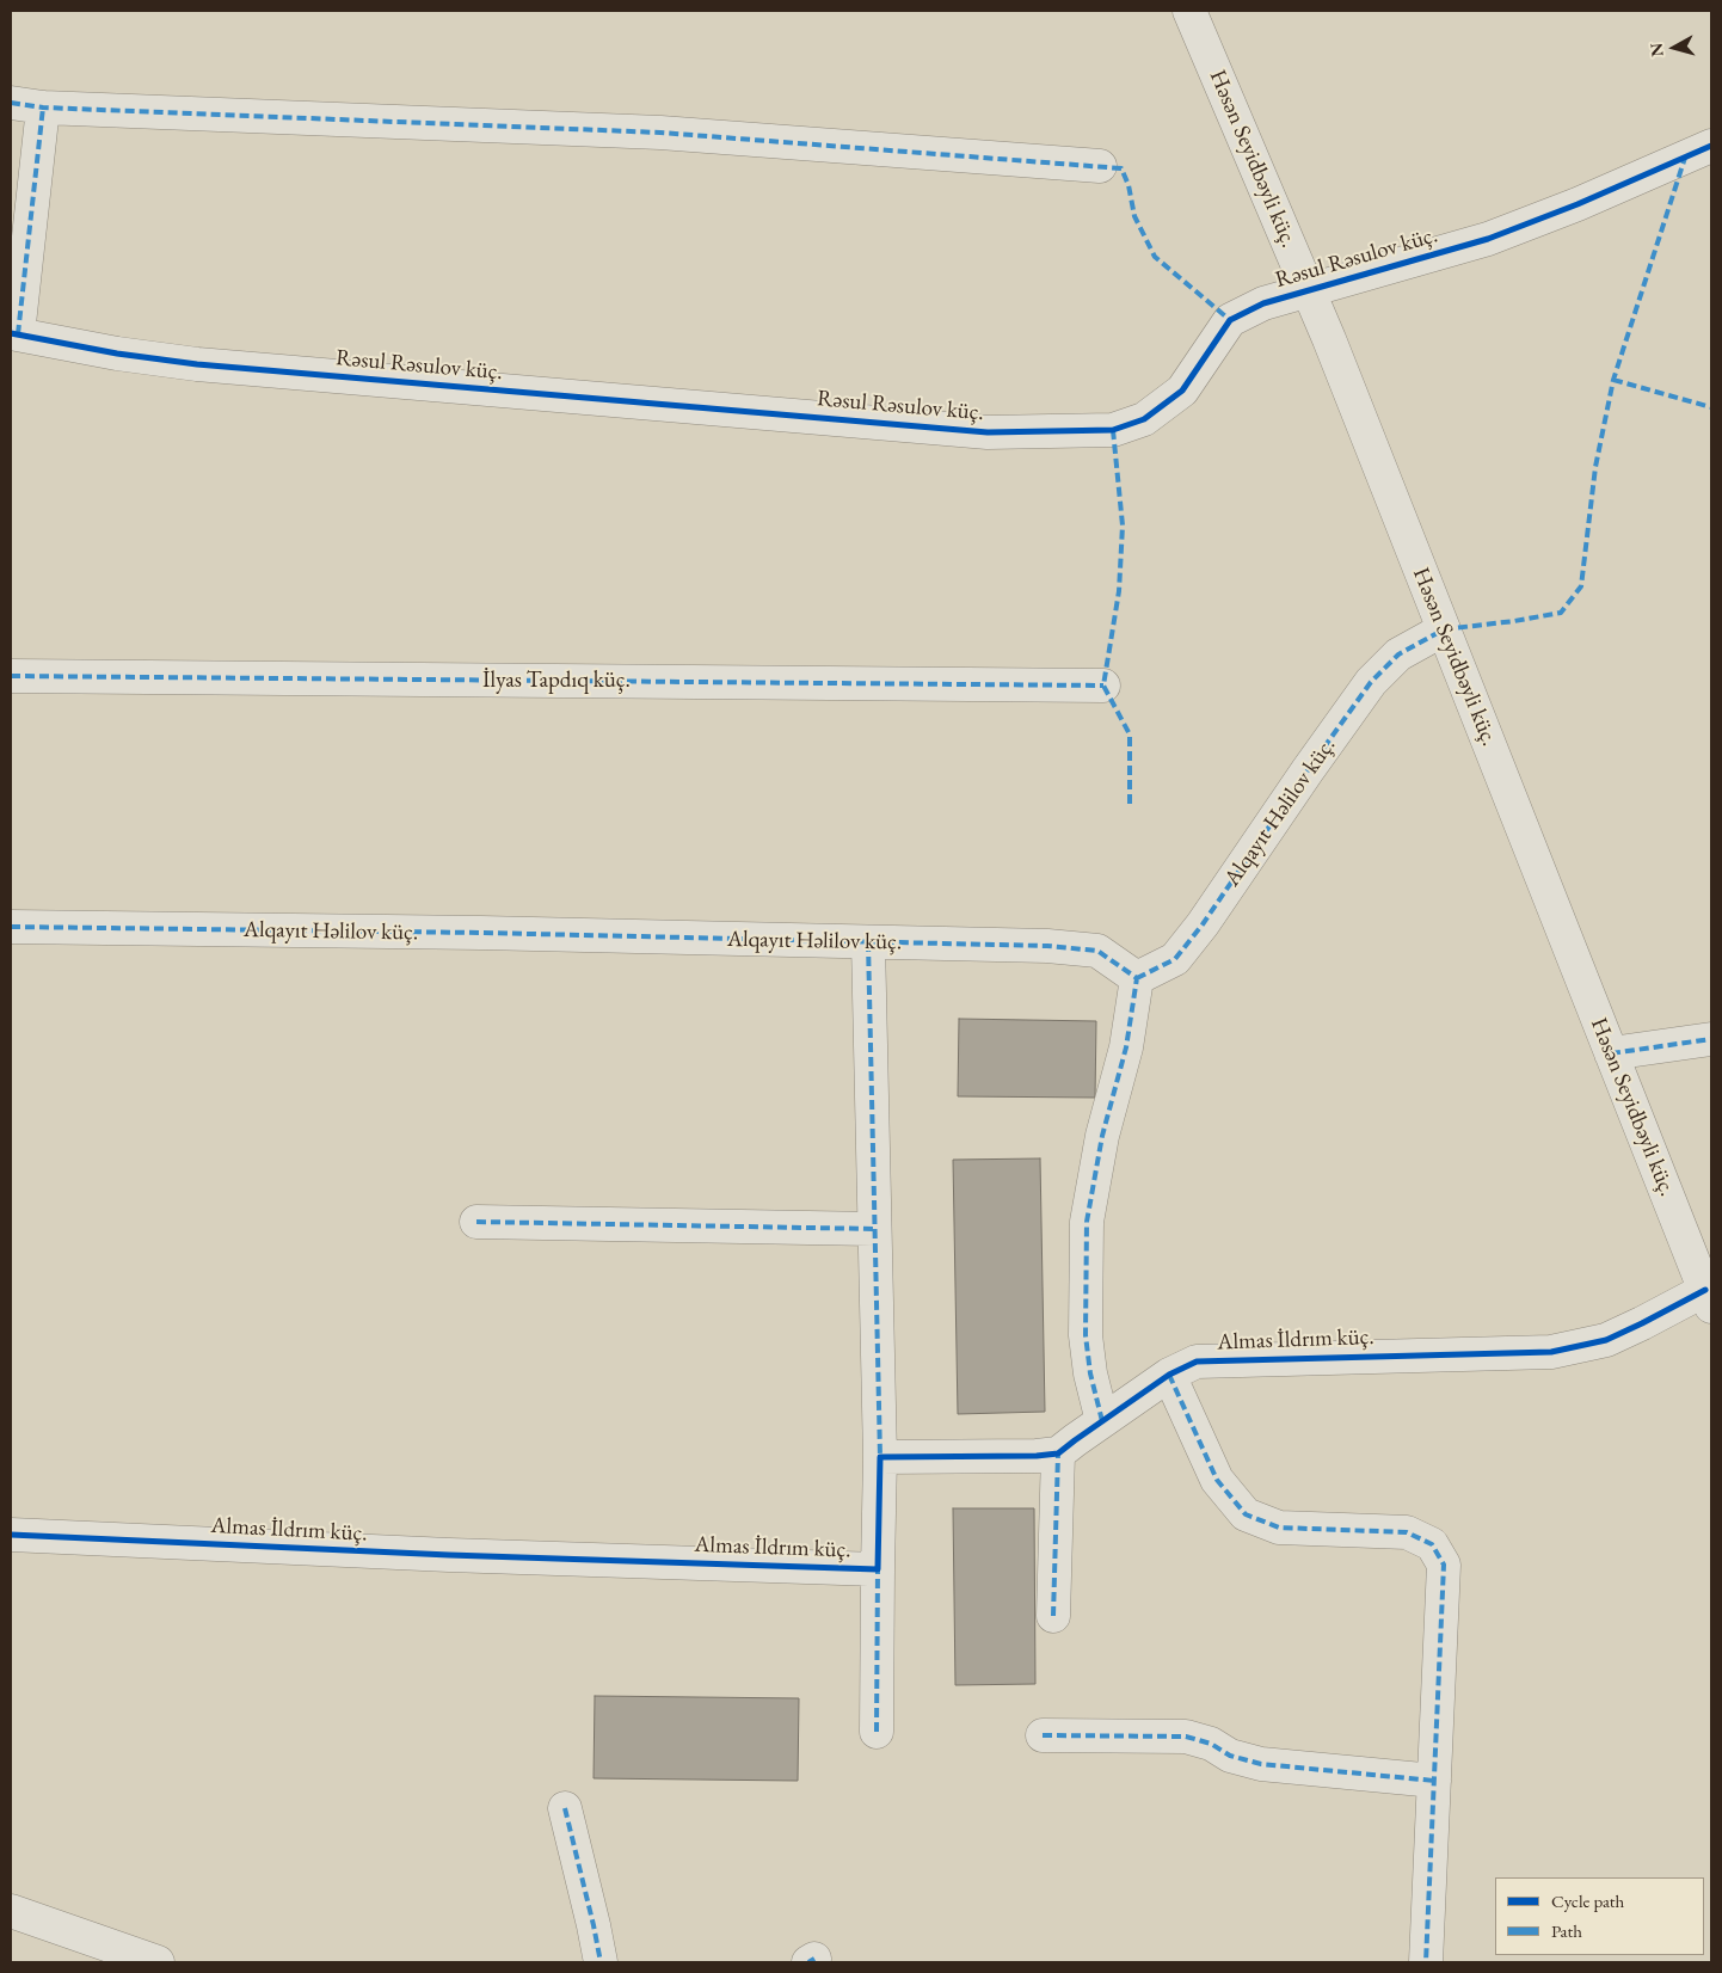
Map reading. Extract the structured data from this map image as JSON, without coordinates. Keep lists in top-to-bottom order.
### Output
{
  "streets": {
    "street": [
      "Həsən Seyidbəyli küç.",
      "Rəsul Rəsulov küç.",
      "İlyas Tapdıq küç.",
      "Alqayıt Həlilov küç.",
      "Almas İldrım küç."
    ]
  },
  "crossings": [
    ["Həsən Seyidbəyli küç.", "Rəsul Rəsulov küç."],
    ["Həsən Seyidbəyli küç.", "Alqayıt Həlilov küç."],
    ["Həsən Seyidbəyli küç.", "Almas İldrım küç."],
    ["Alqayıt Həlilov küç.", "Almas İldrım küç."]
  ],
  "legend": ["Cycle path", "Path"],
  "north": "left"
}
